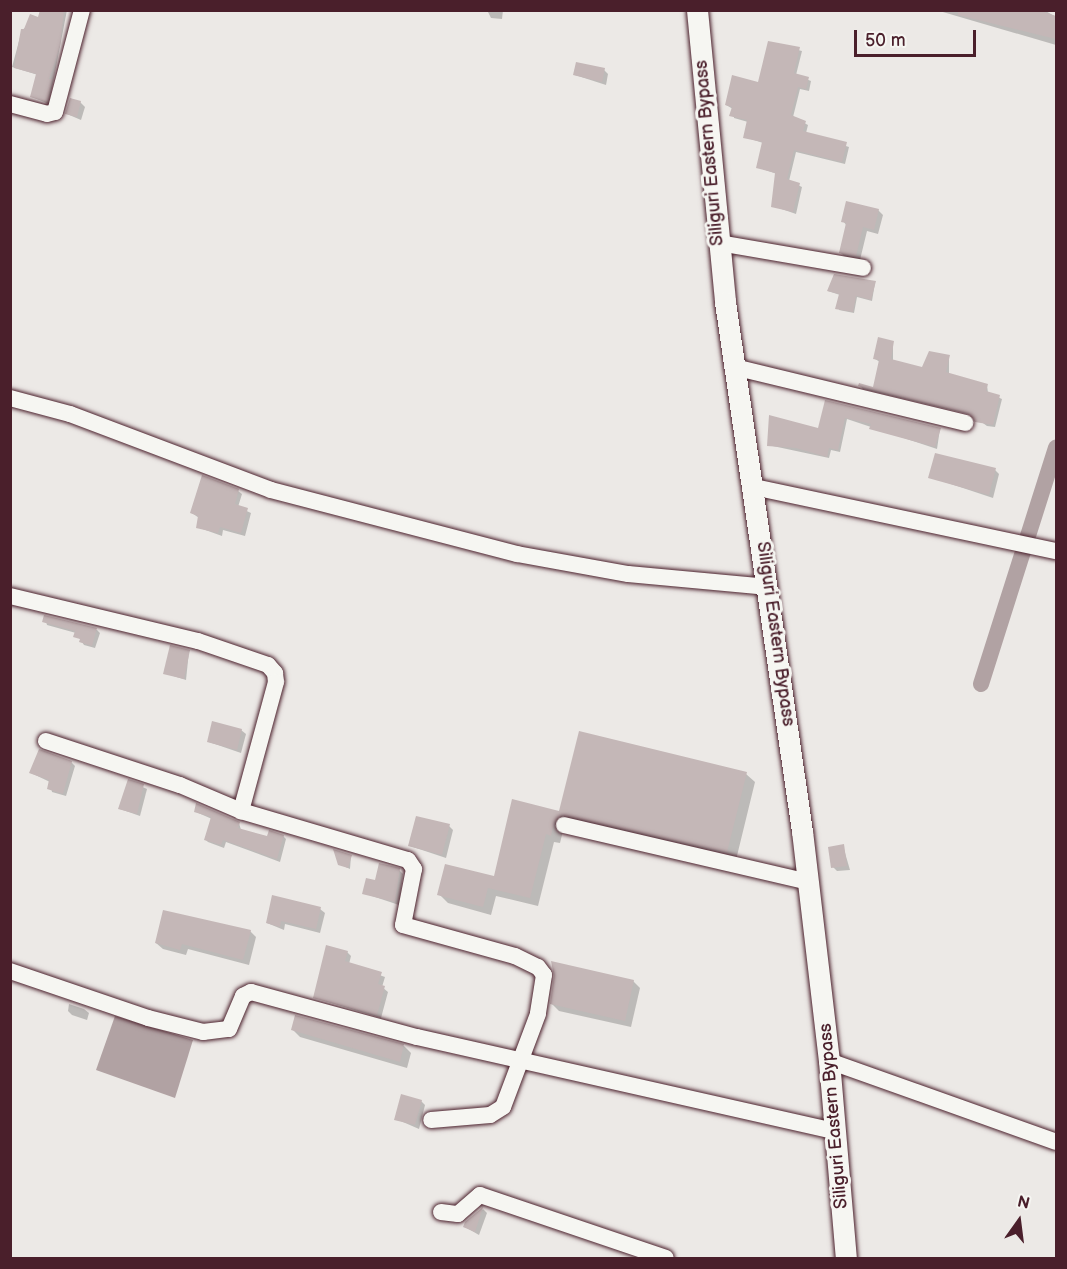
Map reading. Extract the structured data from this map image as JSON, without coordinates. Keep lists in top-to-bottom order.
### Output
{
  "streets": {
    "main road": ["Siliguri Eastern Bypass"]
  },
  "scale_bar": "50 m",
  "north": "top"
}
